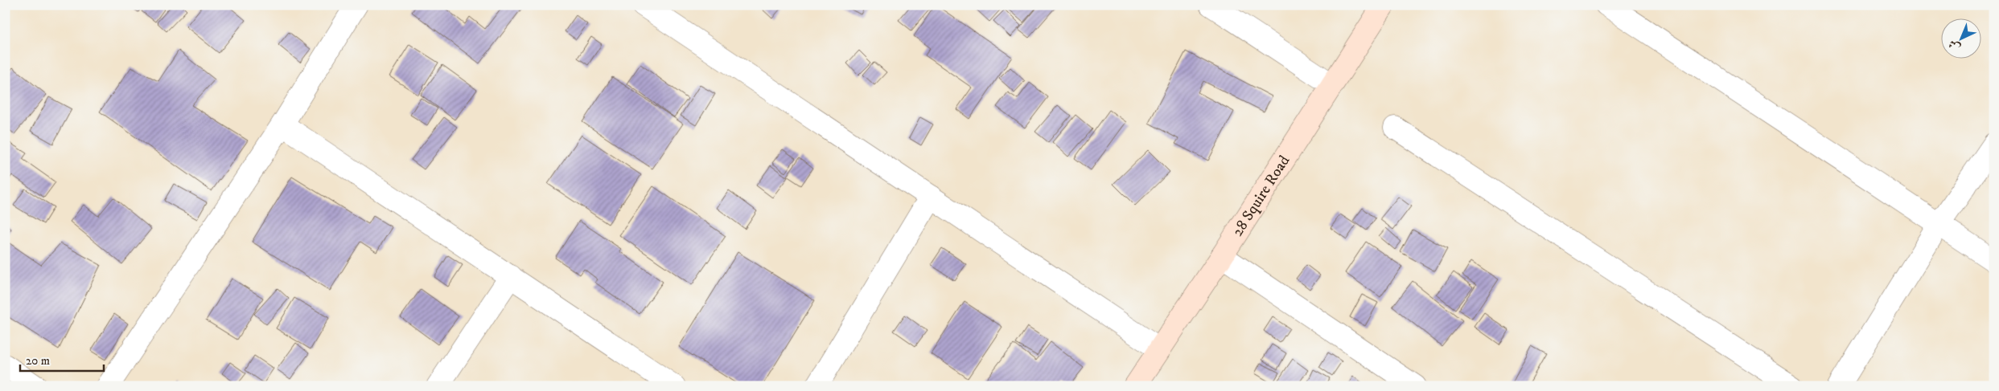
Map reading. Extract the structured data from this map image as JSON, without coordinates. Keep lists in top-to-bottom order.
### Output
{
  "streets": {
    "street": ["28 Squire Road"]
  },
  "scale_bar": "20 m",
  "north": "bottom left"
}
